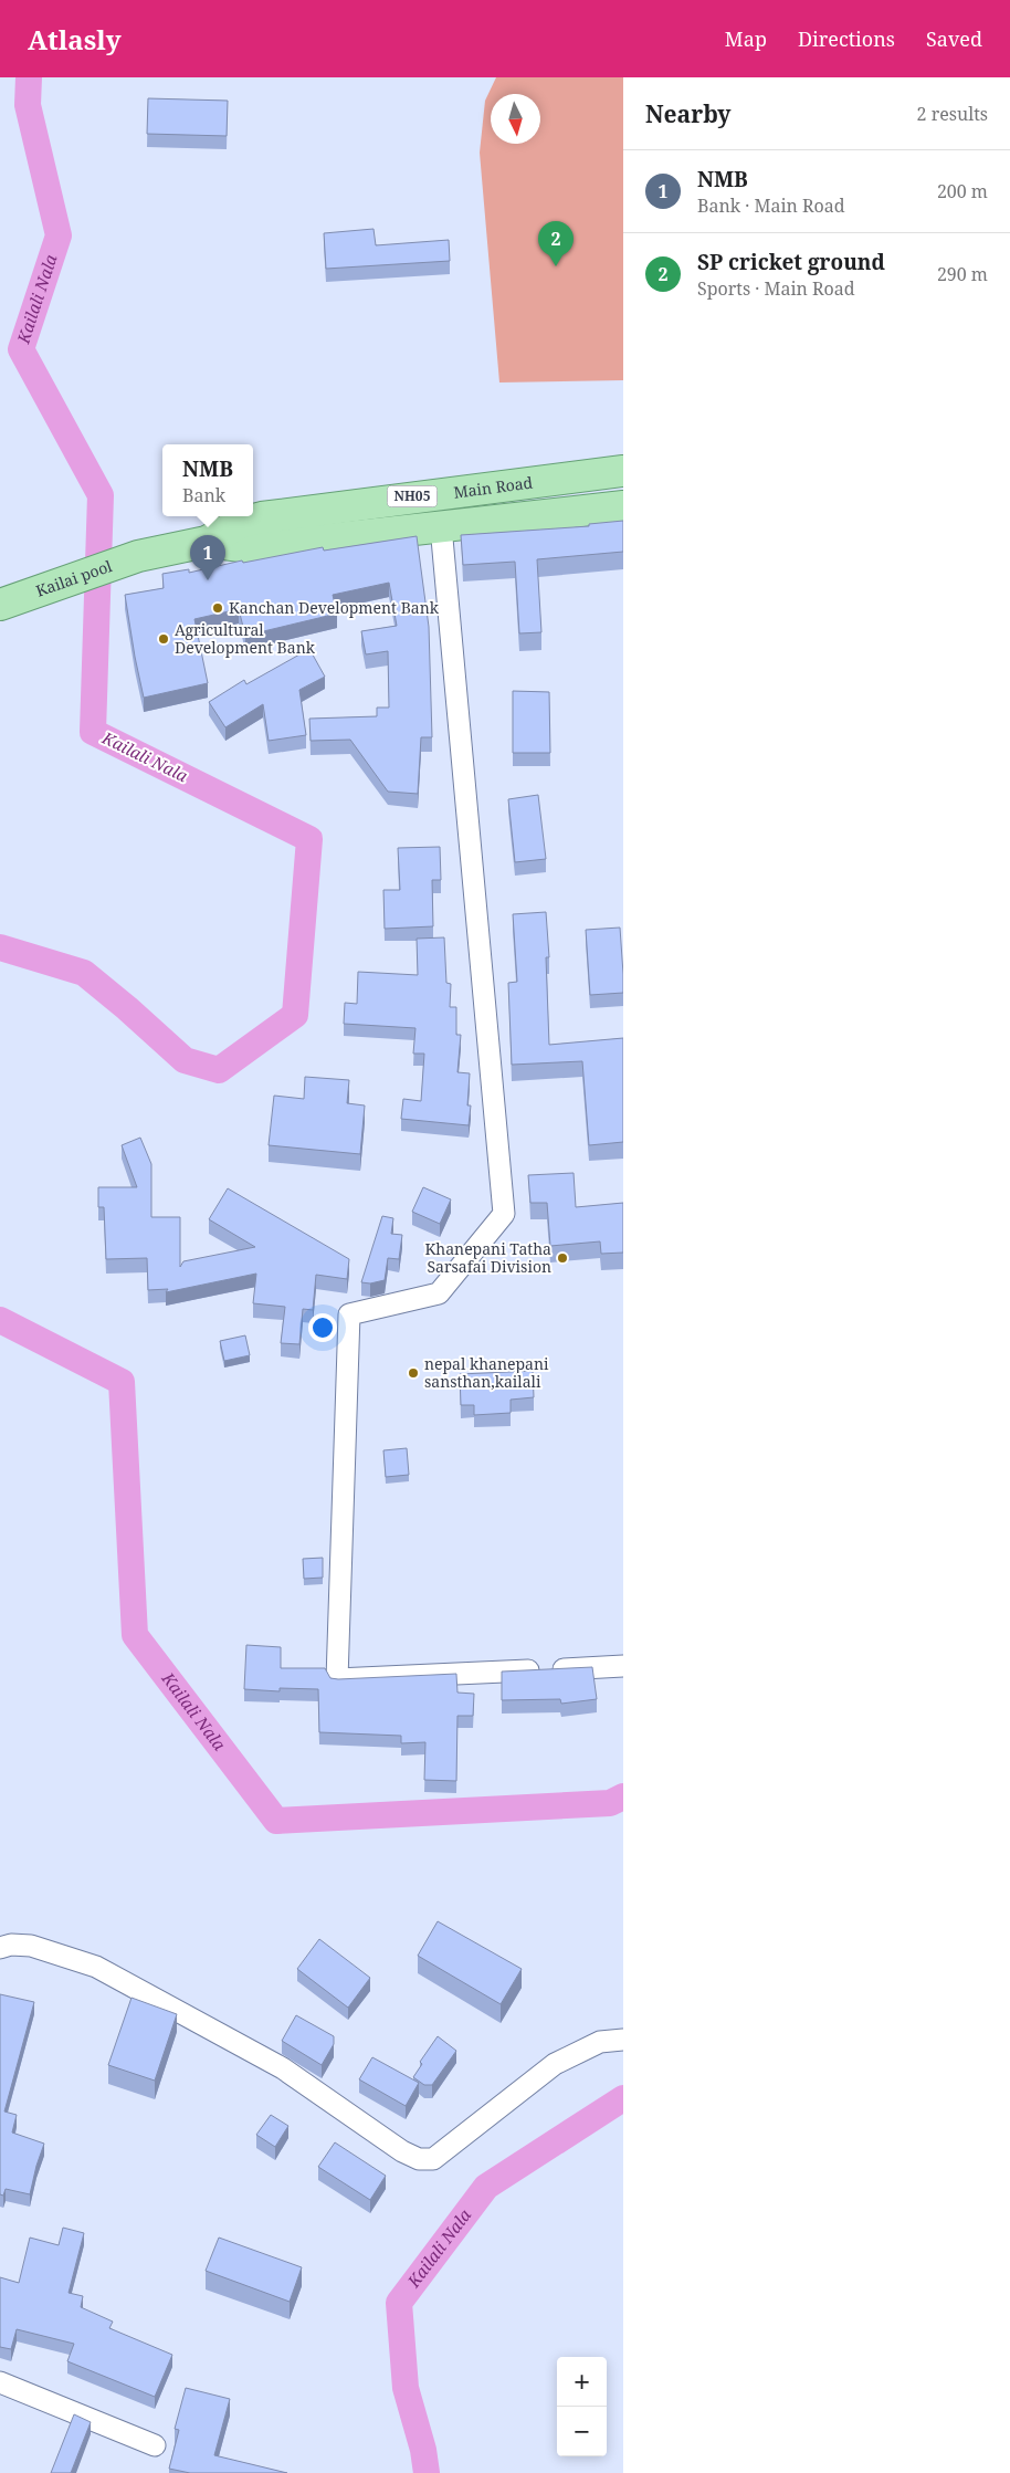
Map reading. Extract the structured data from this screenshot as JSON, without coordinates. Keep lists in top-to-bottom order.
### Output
{
  "streets": {
    "main road": ["Main Road", "NH05", "Kailai pool"]
  },
  "crossings": [
    ["Main Road", "Kailai pool"]
  ],
  "water": ["Kailali Nala"],
  "places": [
    "Kanchan Development Bank",
    "Agricultural Development Bank",
    "Khanepani Tatha Sarsafai Division",
    "nepal khanepani sansthan,kailali"
  ],
  "north": "bottom",
  "page": {
    "header": "Atlasly",
    "nav": ["Map", "Directions", "Saved"],
    "heading": ["Nearby", "2 results"],
    "list": [
      {
        "mark": "1",
        "name": "NMB",
        "note": "Bank · Main Road",
        "value": "200 m"
      },
      {
        "mark": "2",
        "name": "SP cricket ground",
        "note": "Sports · Main Road",
        "value": "290 m"
      }
    ],
    "pins": ["2", "1"],
    "popup": ["NMB", "Bank"],
    "map_buttons": ["+", "−"]
  }
}
